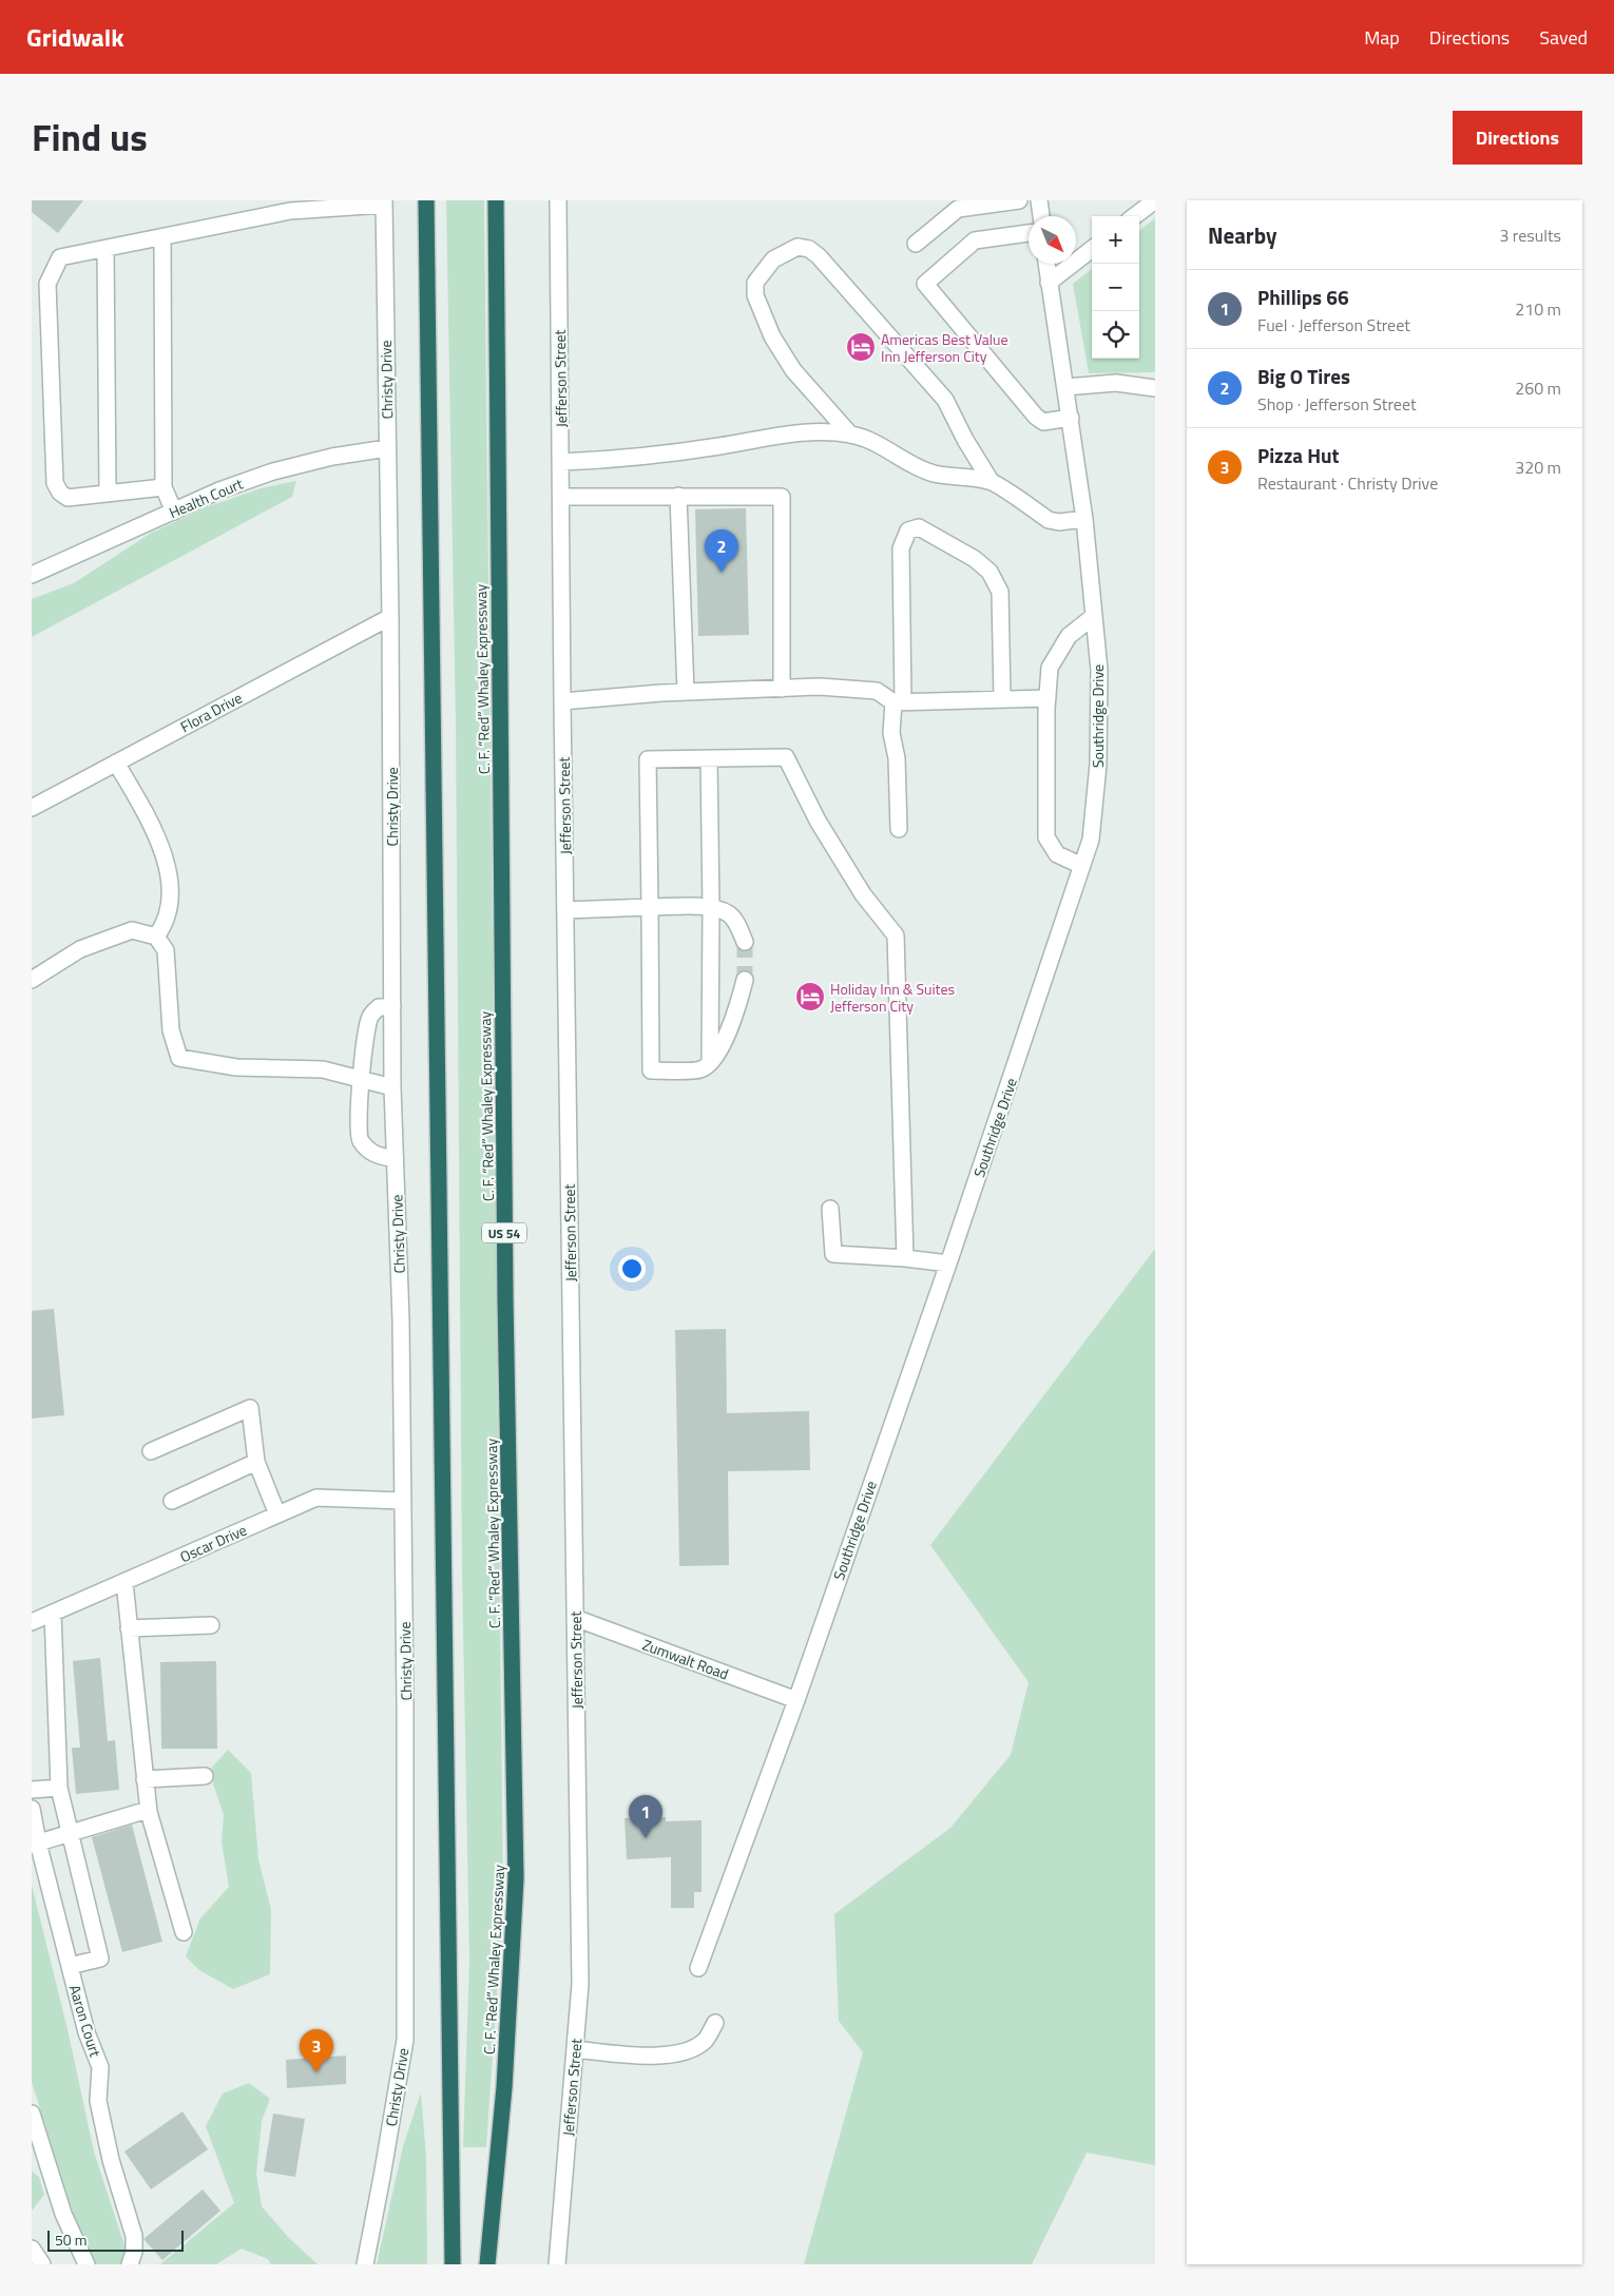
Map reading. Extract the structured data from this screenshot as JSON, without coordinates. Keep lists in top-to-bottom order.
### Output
{
  "streets": {
    "highway": ["C. F. “Red” Whaley Expressway", "US 54"],
    "street": [
      "Jefferson Street",
      "Christy Drive",
      "Health Court",
      "Flora Drive",
      "Southridge Drive",
      "Oscar Drive",
      "Zumwalt Road",
      "Aaron Court"
    ]
  },
  "crossings": [
    ["Jefferson Street", "Zumwalt Road"],
    ["Christy Drive", "Health Court"],
    ["Christy Drive", "Flora Drive"],
    ["Christy Drive", "Oscar Drive"],
    ["Southridge Drive", "Zumwalt Road"]
  ],
  "places": {
    "hotel": ["Americas Best Value Inn Jefferson City", "Holiday Inn & Suites Jefferson City"]
  },
  "scale_bar": "50 m",
  "north": "bottom right",
  "page": {
    "header": "Gridwalk",
    "nav": ["Map", "Directions", "Saved"],
    "title": "Find us",
    "buttons": "Directions",
    "heading": ["Nearby", "3 results"],
    "map_buttons": ["+", "−"],
    "list": [
      {
        "mark": "1",
        "name": "Phillips 66",
        "note": "Fuel · Jefferson Street",
        "value": "210 m"
      },
      {
        "mark": "2",
        "name": "Big O Tires",
        "note": "Shop · Jefferson Street",
        "value": "260 m"
      },
      {
        "mark": "3",
        "name": "Pizza Hut",
        "note": "Restaurant · Christy Drive",
        "value": "320 m"
      }
    ],
    "pins": ["2", "1", "3"],
    "scale": "50 m"
  }
}
